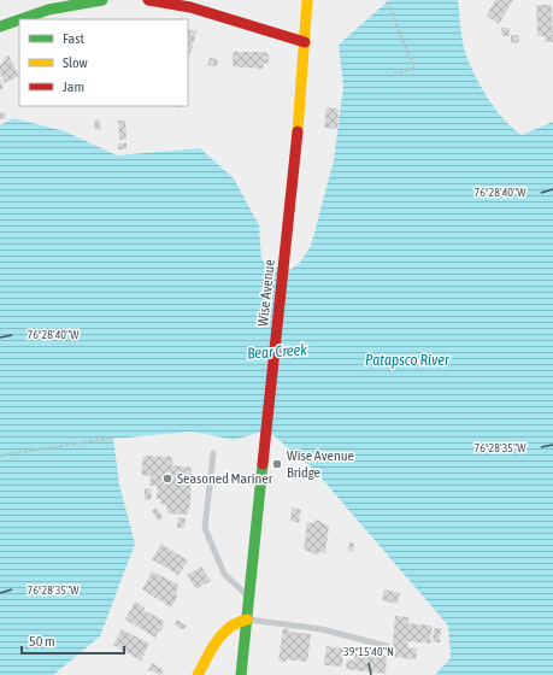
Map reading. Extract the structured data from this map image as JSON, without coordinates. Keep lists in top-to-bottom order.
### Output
{
  "streets": {
    "main road": ["Wise Avenue"]
  },
  "water": ["Bear Creek", "Patapsco River"],
  "places": ["Wise Avenue Bridge", "Seasoned Mariner"],
  "legend": ["Fast", "Slow", "Jam"],
  "scale_bar": "50 m",
  "coordinates": ["76°28'40\"W", "76°28'35\"W", "39°15'40\"N"]
}
